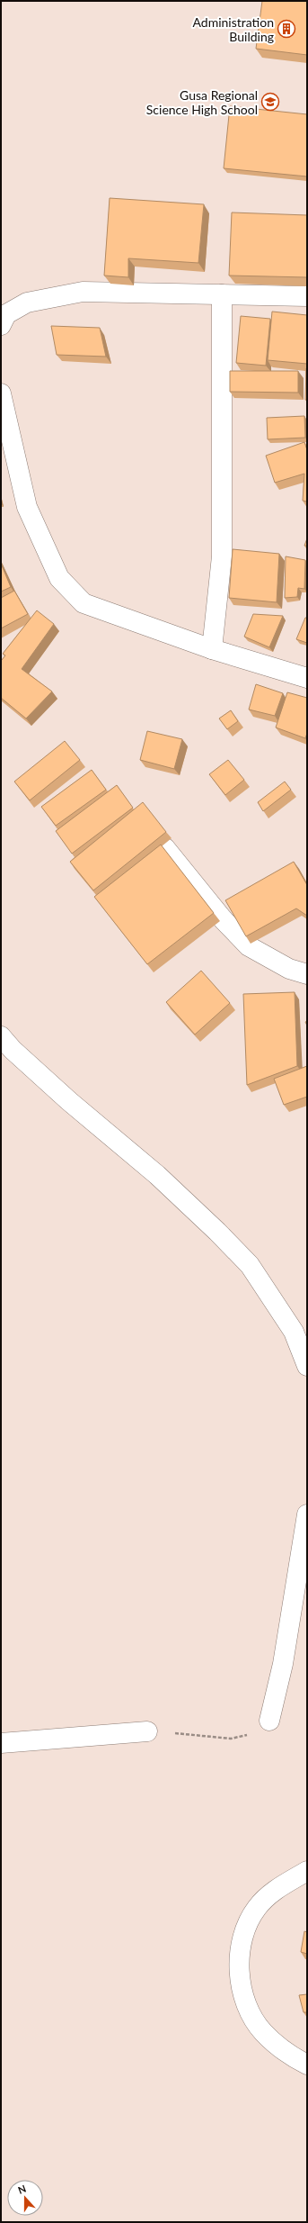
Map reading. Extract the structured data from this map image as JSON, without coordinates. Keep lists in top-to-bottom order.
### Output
{
  "places": {
    "building": ["Administration Building"],
    "school or university": ["Gusa Regional Science High School"]
  },
  "north": "top"
}
